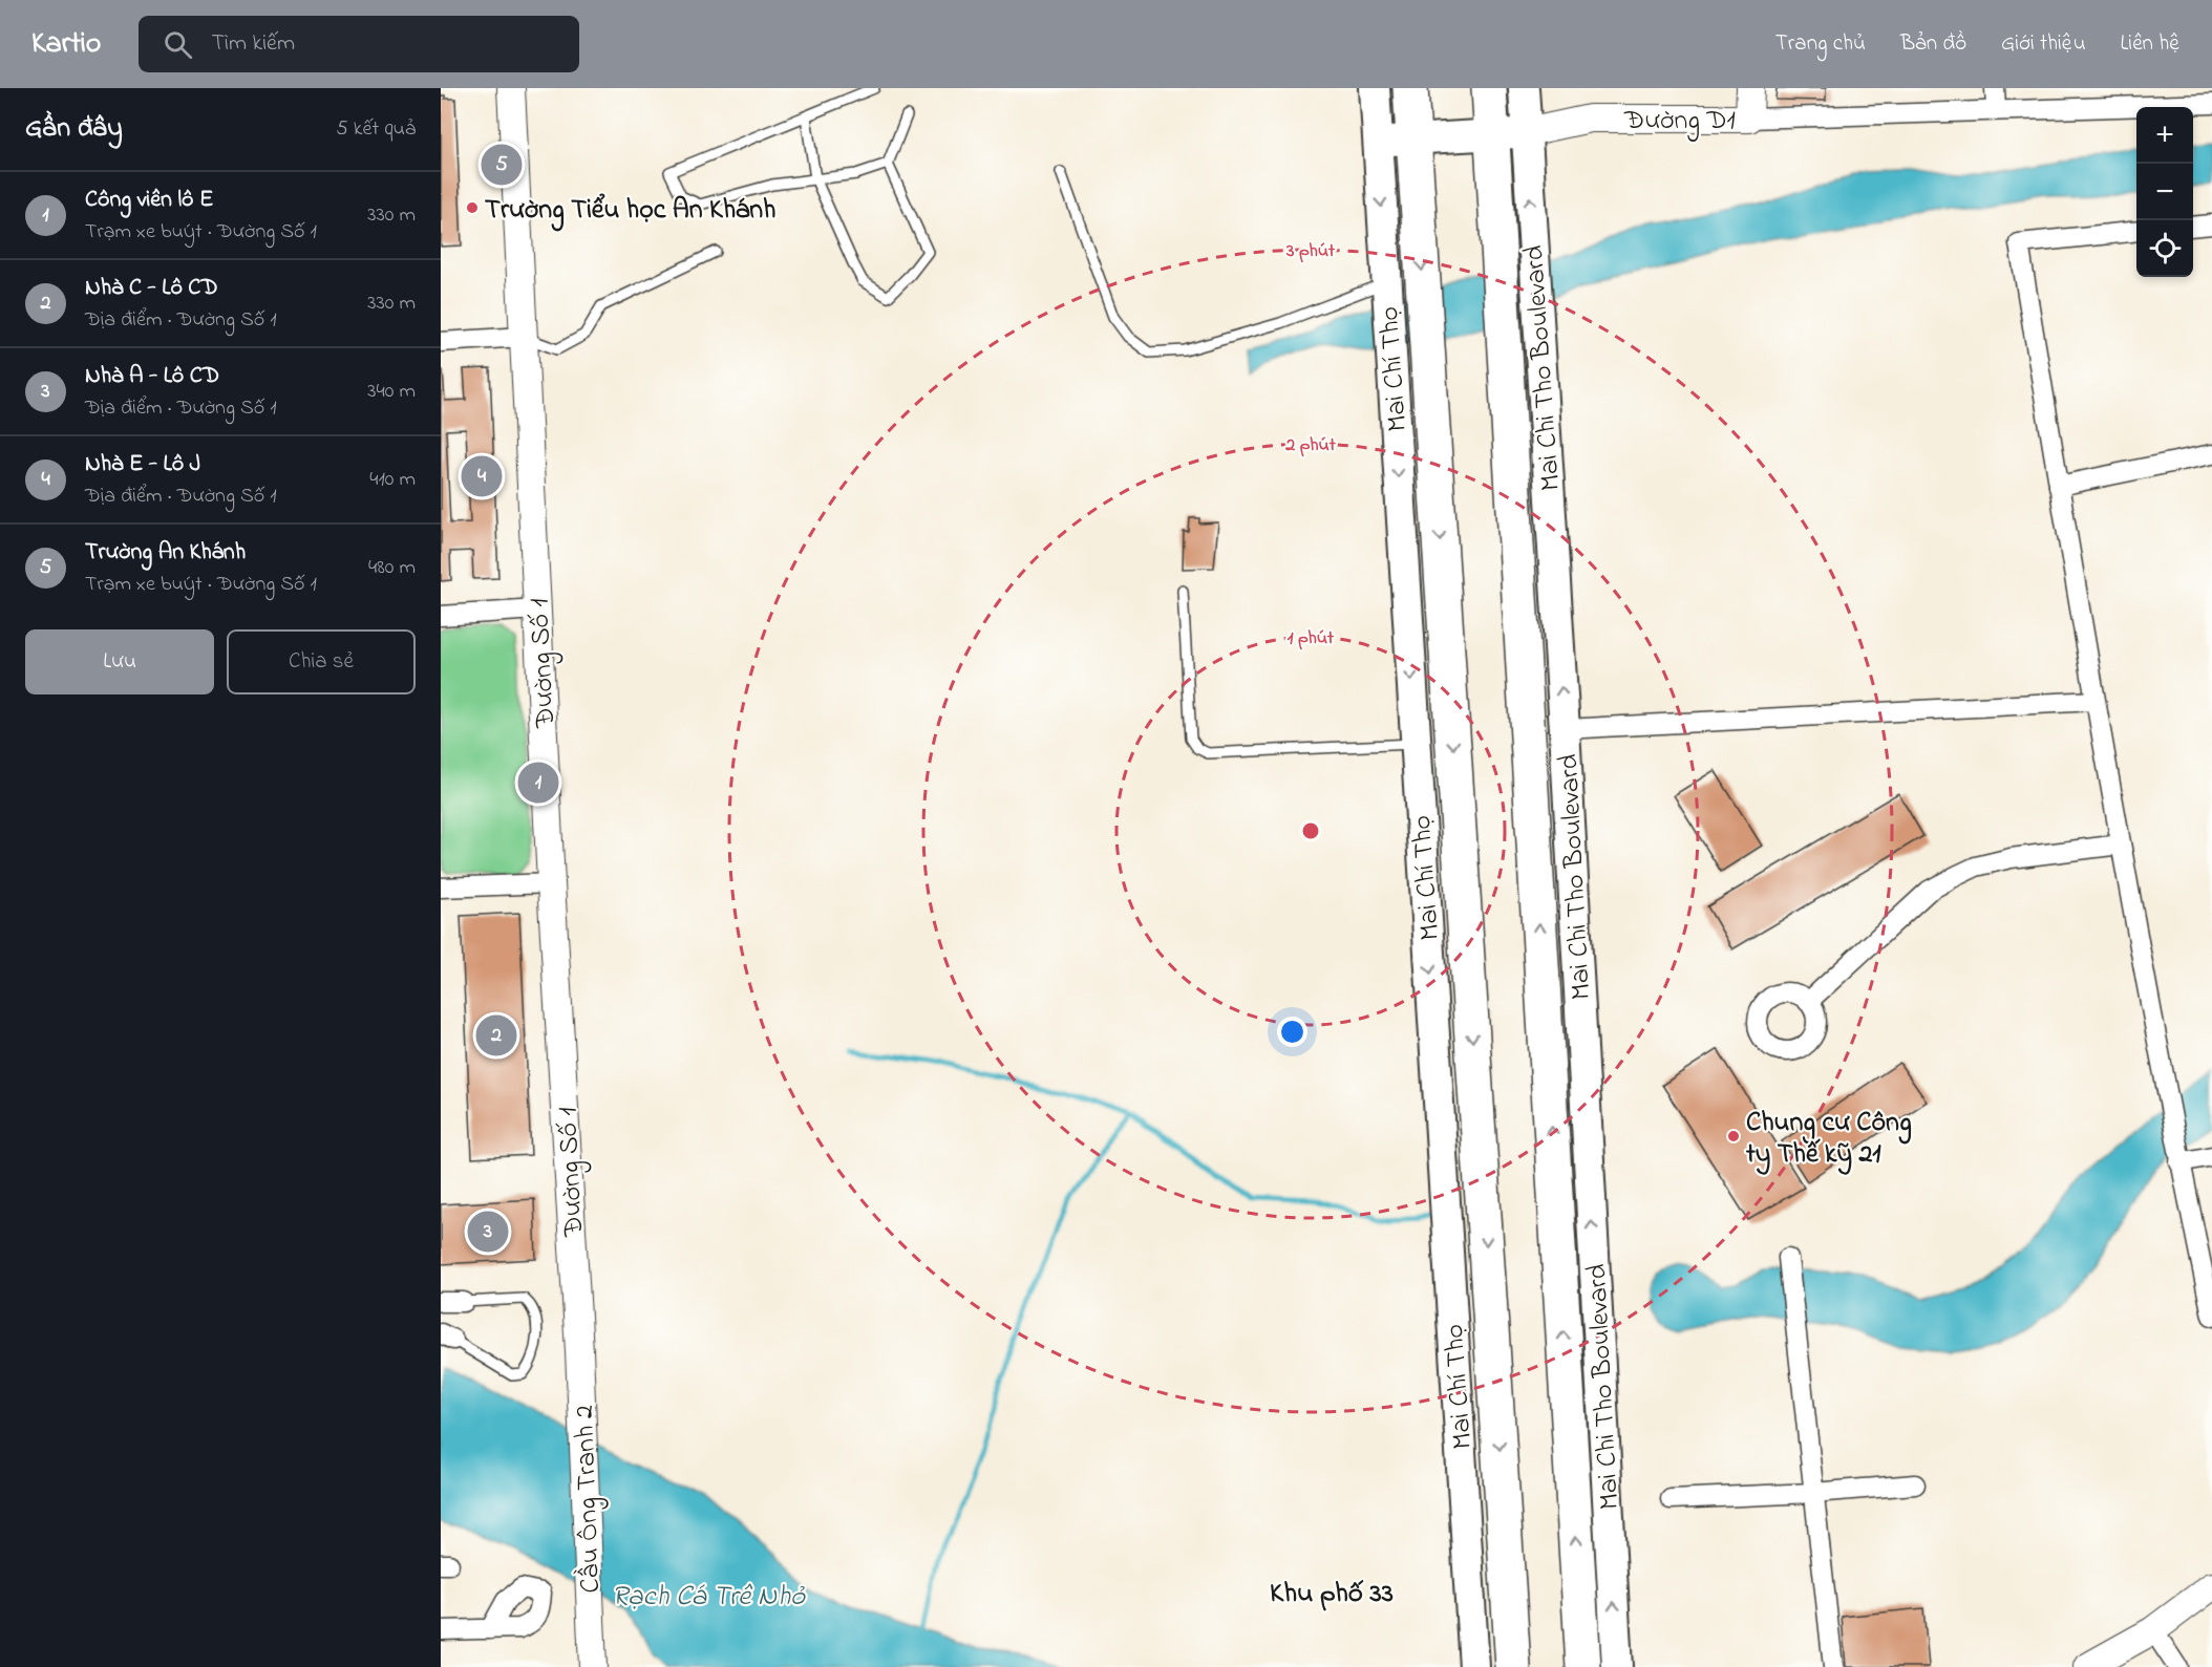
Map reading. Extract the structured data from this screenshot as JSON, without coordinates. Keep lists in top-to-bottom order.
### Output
{
  "streets": {
    "highway": ["Mai Chi Tho Boulevard", "Mai Chí Thọ"],
    "street": ["Đường D1", "Đường Số 1", "Cầu Ông Tranh 2"]
  },
  "crossings": [
    ["Đường D1", "Mai Chi Tho Boulevard"],
    ["Đường Số 1", "Cầu Ông Tranh 2"]
  ],
  "one_way": ["Mai Chi Tho Boulevard", "Mai Chí Thọ"],
  "districts": ["Khu phố 33"],
  "water": ["Rạch Cá Trê Nhỏ"],
  "places": ["Trường Tiểu học An Khánh", "Chung cư Công ty Thế kỹ 21"],
  "page": {
    "header": "Kartio",
    "search": "Tìm kiếm",
    "nav": [
      "Trang chủ",
      "Bản đồ",
      "Giới thiệu",
      "Liên hệ"
    ],
    "heading": ["Gần đây", "5 kết quả"],
    "map_buttons": ["+", "−"],
    "pins": [
      "5",
      "4",
      "1",
      "2",
      "3"
    ],
    "list": [
      {
        "mark": "1",
        "name": "Công viên lô E",
        "note": "Trạm xe buýt · Đường Số 1",
        "value": "330 m"
      },
      {
        "mark": "2",
        "name": "Nhà C - Lô CD",
        "note": "Địa điểm · Đường Số 1",
        "value": "330 m"
      },
      {
        "mark": "3",
        "name": "Nhà A - Lô CD",
        "note": "Địa điểm · Đường Số 1",
        "value": "340 m"
      },
      {
        "mark": "4",
        "name": "Nhà E - Lô J",
        "note": "Địa điểm · Đường Số 1",
        "value": "410 m"
      },
      {
        "mark": "5",
        "name": "Trường An Khánh",
        "note": "Trạm xe buýt · Đường Số 1",
        "value": "480 m"
      }
    ],
    "buttons": ["Lưu", "Chia sẻ"]
  },
  "rings": ["3 phút", "2 phút", "1 phút"]
}
